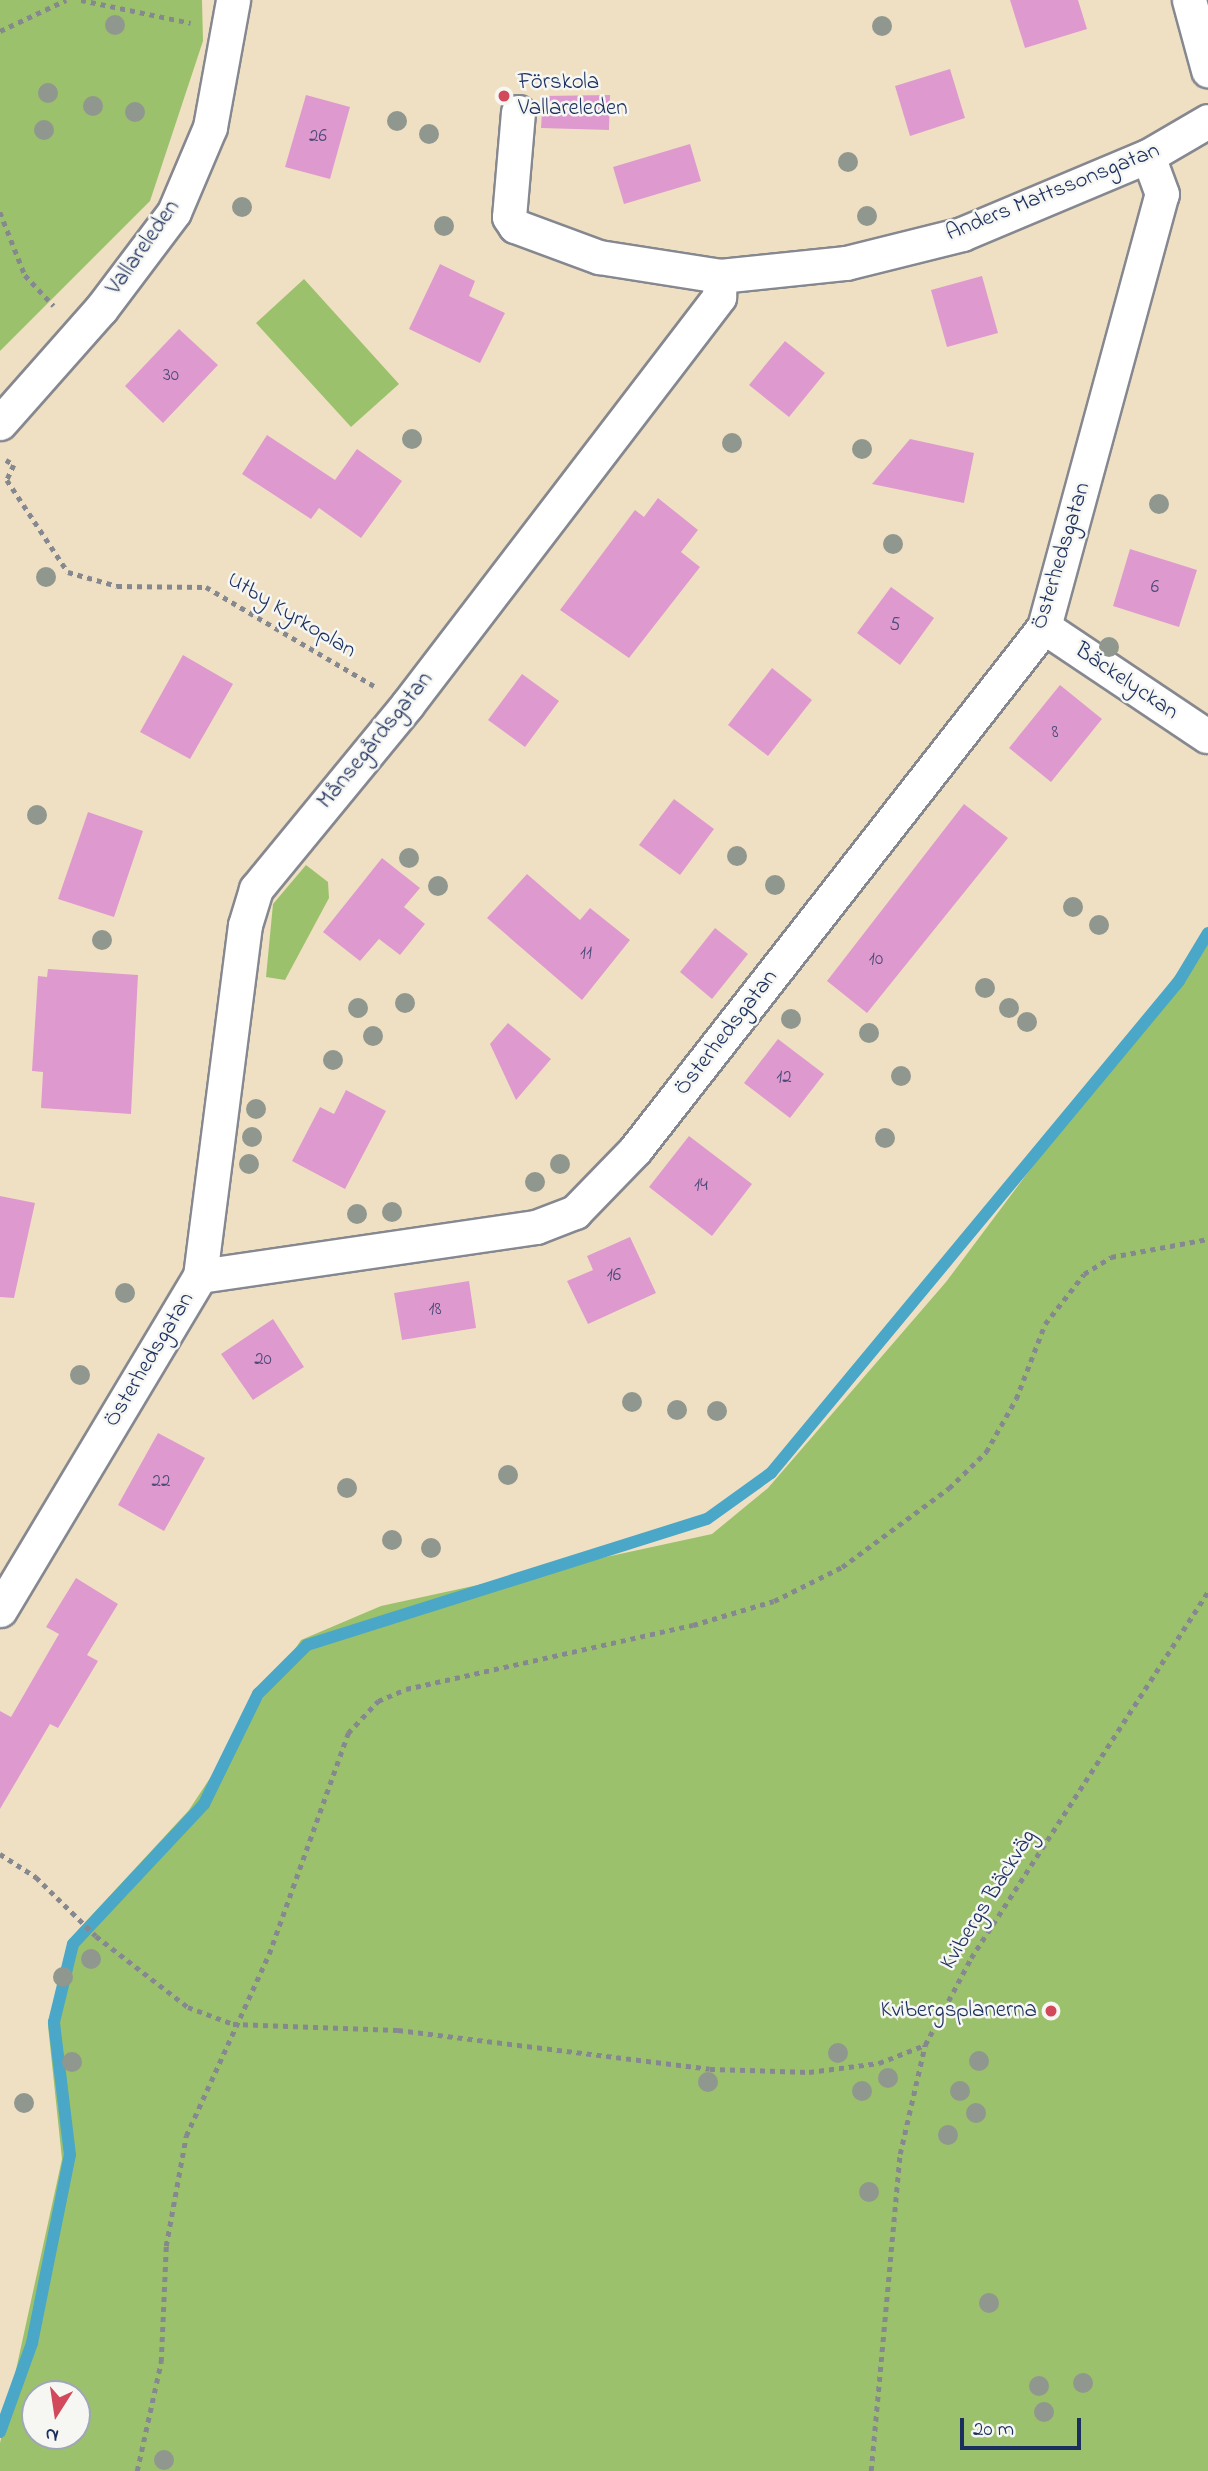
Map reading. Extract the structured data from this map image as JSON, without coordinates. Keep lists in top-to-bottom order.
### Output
{
  "streets": {
    "street": [
      "Anders Mattssonsgatan",
      "Vallareleden",
      "Österhedsgatan",
      "Bäckelyckan",
      "Månsegårdsgatan"
    ],
    "path": ["Utby Kyrkoplan", "Kvibergs Bäckväg"]
  },
  "crossings": [
    ["Anders Mattssonsgatan", "Österhedsgatan"],
    ["Anders Mattssonsgatan", "Månsegårdsgatan"],
    ["Österhedsgatan", "Bäckelyckan"],
    ["Österhedsgatan", "Månsegårdsgatan"],
    ["Utby Kyrkoplan", "Månsegårdsgatan"]
  ],
  "places": ["Förskola Vallareleden", "Kvibergsplanerna"],
  "house_numbers": [
    "26",
    "30",
    "6",
    "5",
    "8",
    "11",
    "10",
    "12",
    "14",
    "16",
    "18",
    "20",
    "22"
  ],
  "scale_bar": "20 m",
  "north": "bottom"
}
